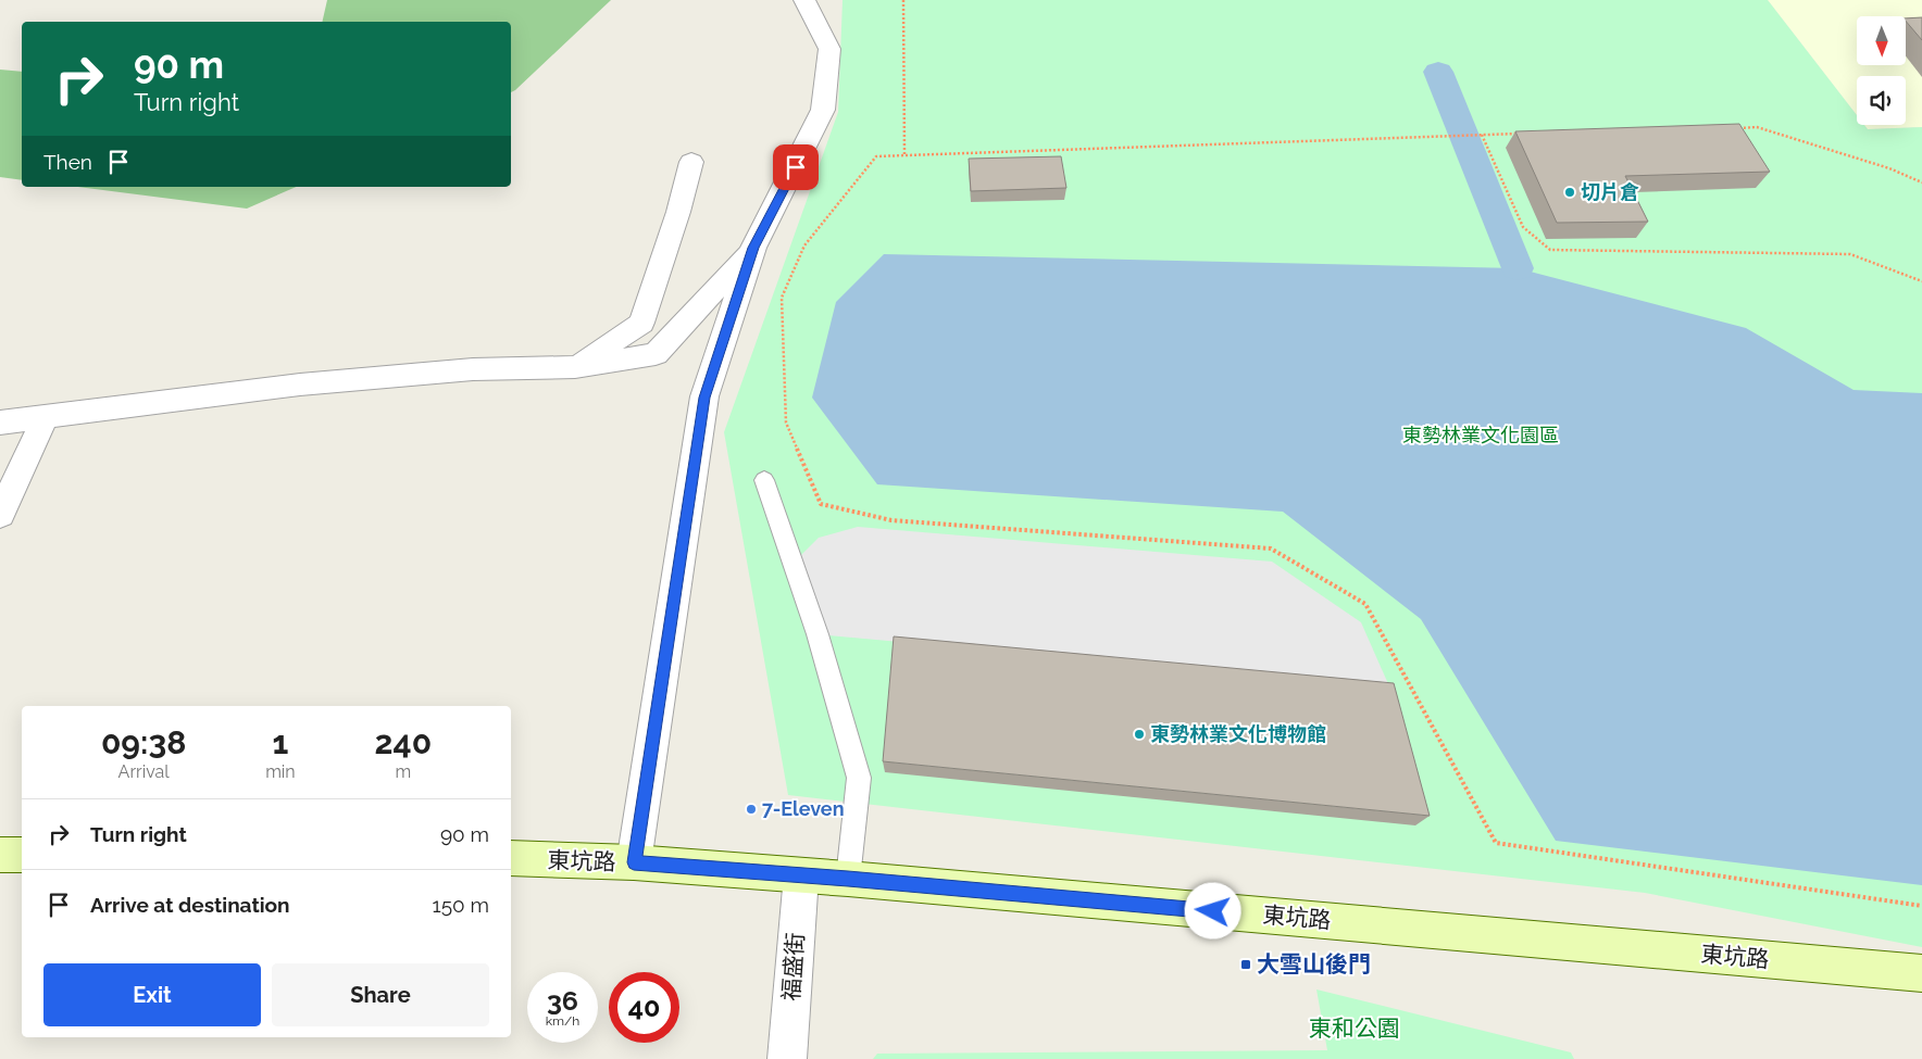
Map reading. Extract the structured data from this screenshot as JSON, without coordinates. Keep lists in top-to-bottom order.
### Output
{
  "streets": {
    "street": ["東坑路", "福盛街"]
  },
  "crossings": [
    ["東坑路", "福盛街"]
  ],
  "parks": ["東勢林業文化園區", "東和公園"],
  "places": {
    "other": ["切片倉", "東勢林業文化博物館", "7-Eleven"],
    "transit": ["大雪山後門"]
  },
  "north": "bottom",
  "page": {
    "turn": ["90 m", "Turn right"],
    "then": "Then",
    "eta": [
      "09:38",
      "Arrival",
      "1",
      "min",
      "240",
      "m"
    ],
    "list": [
      {
        "name": "Turn right",
        "value": "90 m"
      },
      {
        "name": "Arrive at destination",
        "value": "150 m"
      }
    ],
    "buttons": ["Exit", "Share"],
    "speed": "36 km/h",
    "limit": "40"
  }
}
